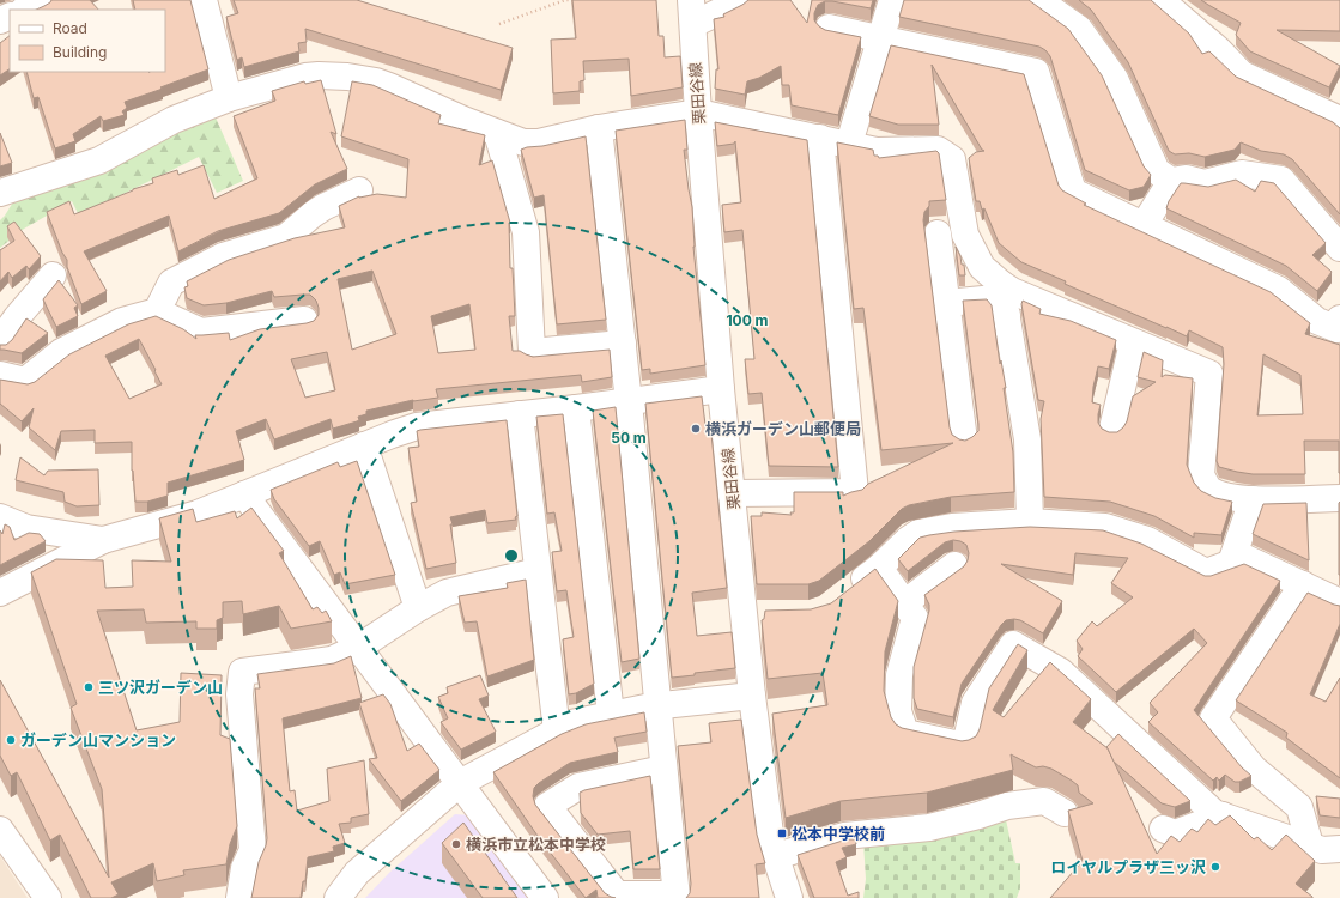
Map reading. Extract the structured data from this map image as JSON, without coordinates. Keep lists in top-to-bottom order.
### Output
{
  "streets": {
    "street": ["栗田谷線"]
  },
  "places": {
    "other": [
      "横浜ガーデン山郵便局",
      "三ツ沢ガーデン山",
      "ガーデン山マンション",
      "横浜市立松本中学校",
      "ロイヤルプラザ三ッ沢"
    ],
    "transit": ["松本中学校前"]
  },
  "legend": ["Road", "Building"],
  "rings": ["100 m", "50 m"]
}
